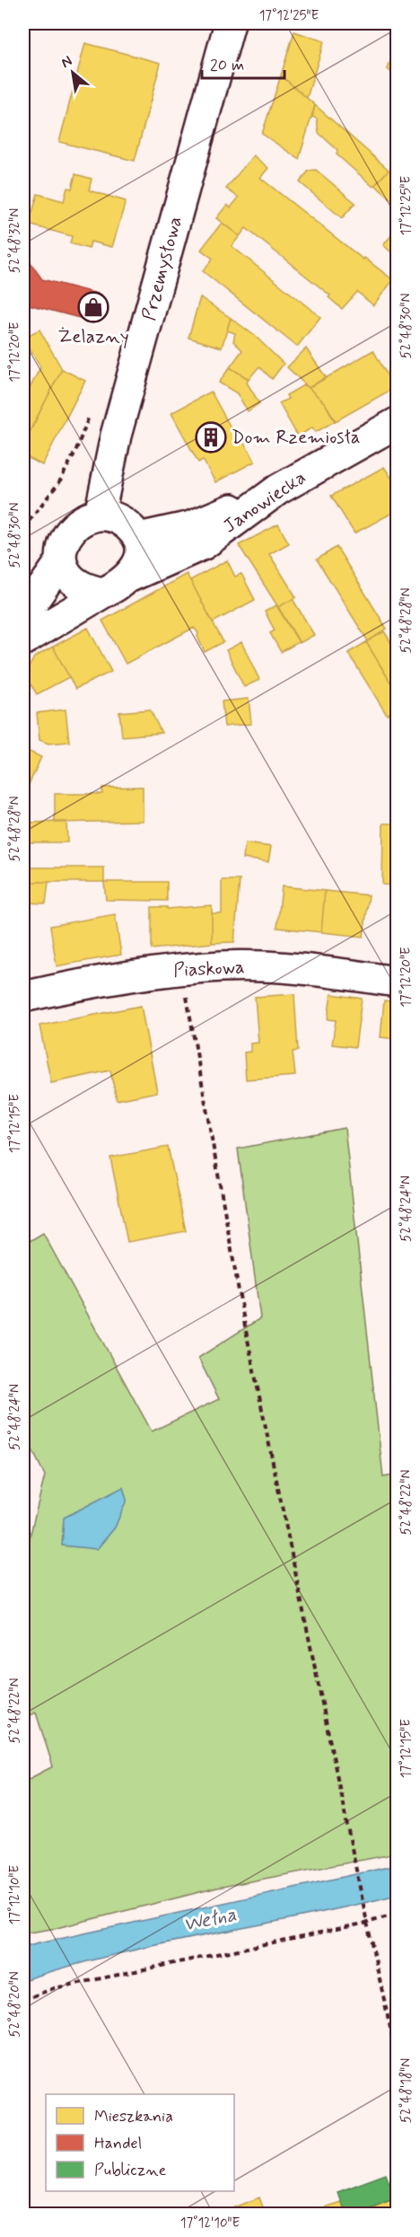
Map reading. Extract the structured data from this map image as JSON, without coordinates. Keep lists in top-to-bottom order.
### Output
{
  "streets": {
    "street": ["Przemysłowa", "Janowiecka", "Piaskowa"]
  },
  "crossings": [
    ["Przemysłowa", "Janowiecka"]
  ],
  "water": ["Wełna"],
  "places": {
    "shop": ["Żelazny"],
    "building": ["Dom Rzemiosła"]
  },
  "legend": ["Mieszkania", "Handel", "Publiczne"],
  "scale_bar": "20 m",
  "north": "top left",
  "coordinates": [
    "17°12'25\"E",
    "52°48'32\"N",
    "52°48'30\"N",
    "17°12'20\"E",
    "52°48'28\"N",
    "17°12'15\"E",
    "52°48'24\"N",
    "52°48'22\"N",
    "17°12'10\"E",
    "52°48'20\"N",
    "52°48'18\"N"
  ]
}
